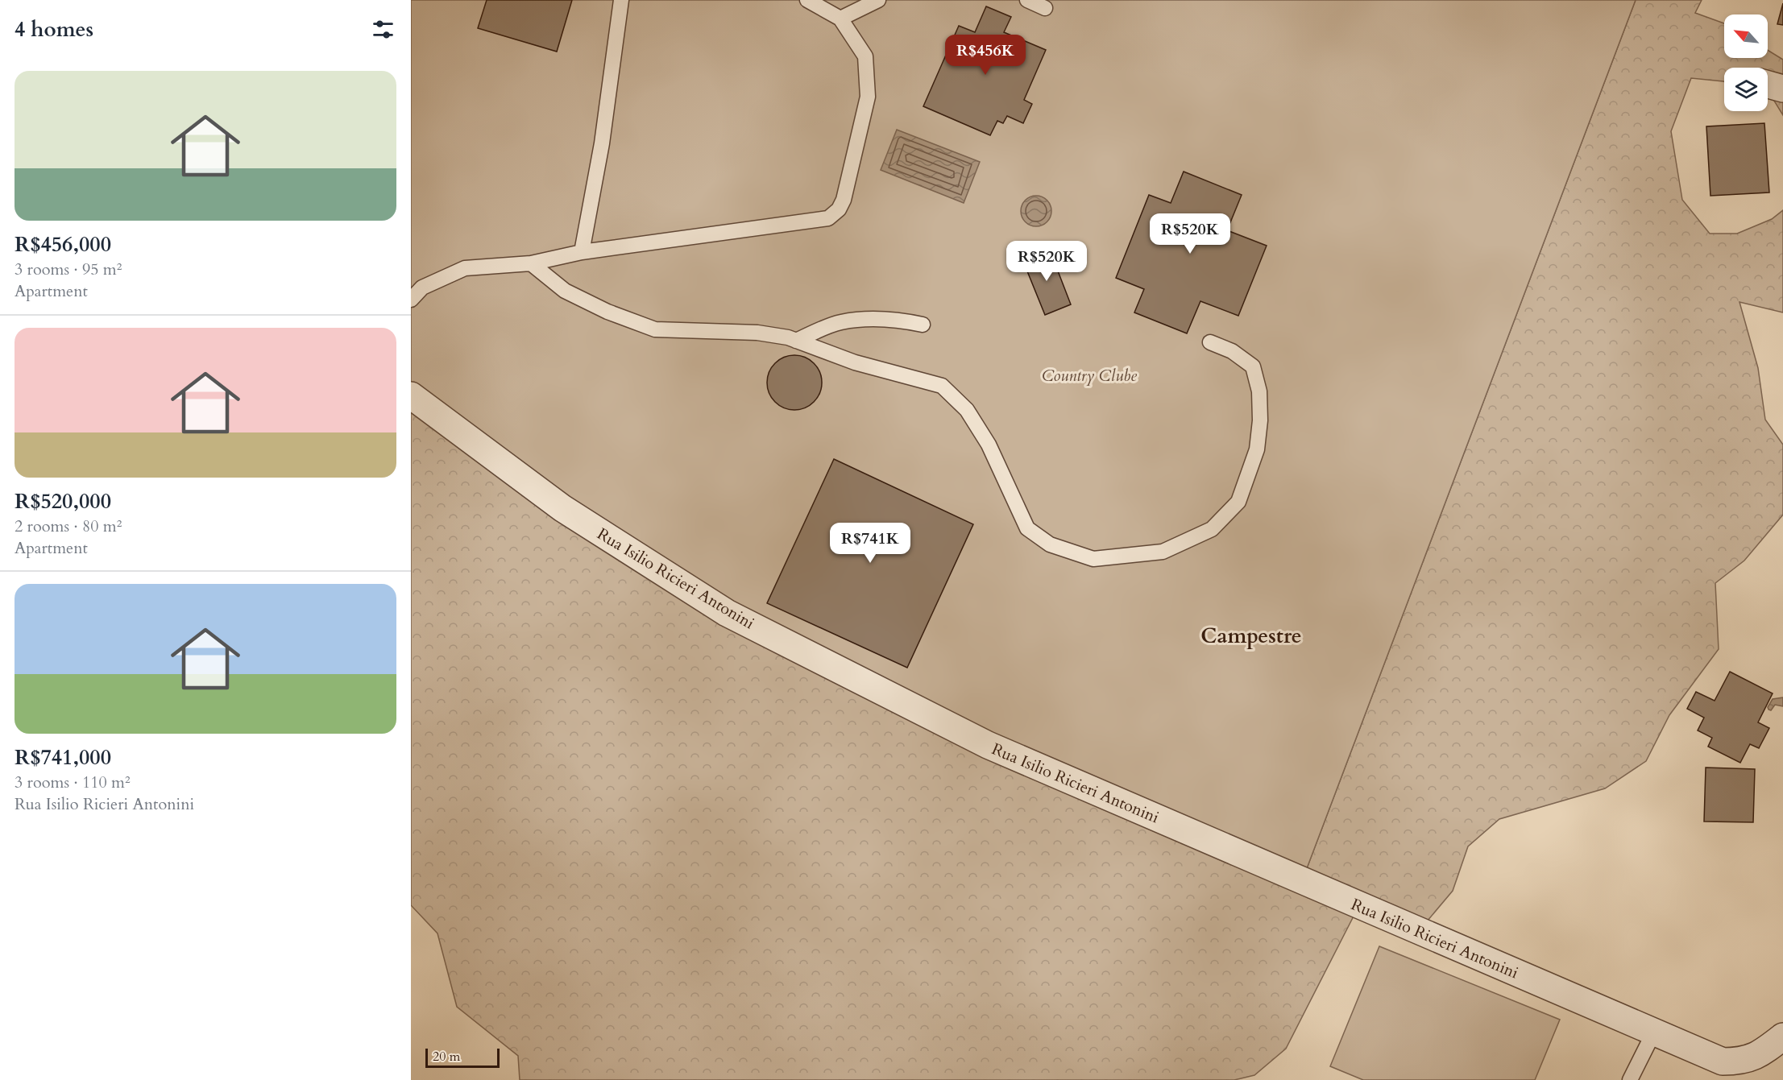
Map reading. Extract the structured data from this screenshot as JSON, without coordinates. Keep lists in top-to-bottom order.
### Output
{
  "streets": {
    "street": ["Rua Isilio Ricieri Antonini"]
  },
  "districts": ["Campestre"],
  "parks": ["Country Clube"],
  "scale_bar": "20 m",
  "north": "top left",
  "page": {
    "heading": "4 homes",
    "price": [
      "R$456K",
      "R$520K",
      "R$520K",
      "R$741K"
    ],
    "list": [
      {
        "name": "R$456,000",
        "note": "3 rooms · 95 m² · Apartment"
      },
      {
        "name": "R$520,000",
        "note": "2 rooms · 80 m² · Apartment"
      },
      {
        "name": "R$741,000",
        "note": "3 rooms · 110 m² · Rua Isilio Ricieri Antonini"
      }
    ],
    "scale": "20 m"
  }
}
